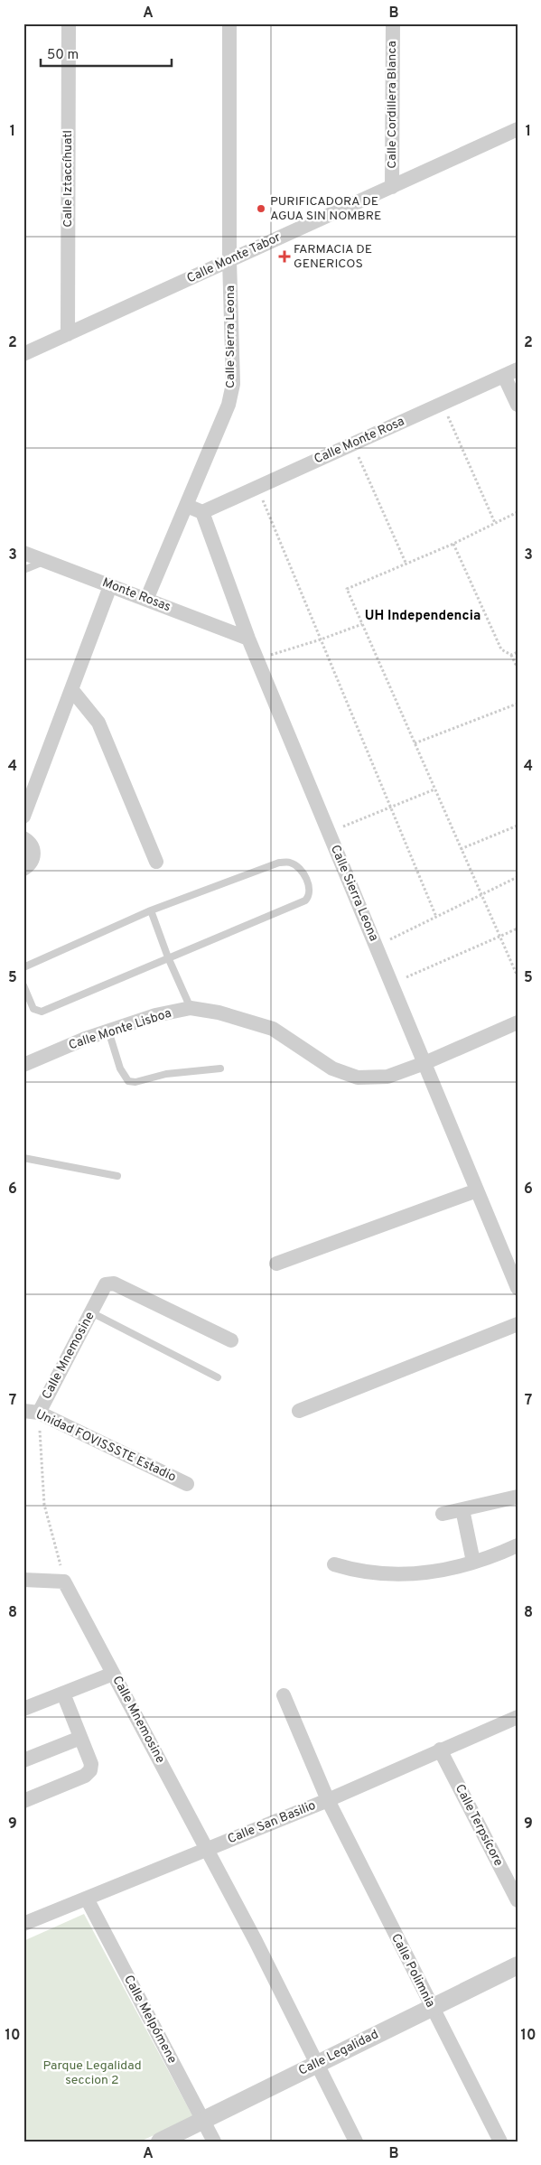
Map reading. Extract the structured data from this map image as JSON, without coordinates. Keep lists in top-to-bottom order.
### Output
{
  "streets": {
    "street": [
      "Calle Cordillera Blanca",
      "Calle Iztaccíhuatl",
      "Calle Monte Tabor",
      "Calle Sierra Leona",
      "Calle Monte Rosa",
      "Monte Rosas",
      "Calle Monte Lisboa",
      "Calle Mnemosine",
      "Unidad FOVISSSTE Estadio",
      "Calle San Basilio",
      "Calle Terpsícore",
      "Calle Polimnia",
      "Calle Melpómene",
      "Calle Legalidad"
    ]
  },
  "crossings": [
    ["Calle Cordillera Blanca", "Calle Monte Tabor"],
    ["Calle Iztaccíhuatl", "Calle Monte Tabor"],
    ["Calle Monte Tabor", "Calle Sierra Leona"],
    ["Calle Sierra Leona", "Calle Monte Rosa"],
    ["Calle Sierra Leona", "Monte Rosas"],
    ["Calle Sierra Leona", "Calle Monte Lisboa"],
    ["Calle Mnemosine", "Unidad FOVISSSTE Estadio"],
    ["Calle Mnemosine", "Calle San Basilio"],
    ["Calle Mnemosine", "Calle Legalidad"],
    ["Calle San Basilio", "Calle Terpsícore"],
    ["Calle San Basilio", "Calle Polimnia"],
    ["Calle San Basilio", "Calle Melpómene"],
    ["Calle Polimnia", "Calle Legalidad"],
    ["Calle Melpómene", "Calle Legalidad"]
  ],
  "districts": ["UH Independencia"],
  "parks": ["Parque Legalidad seccion 2"],
  "places": {
    "other": ["PURIFICADORA DE AGUA SIN NOMBRE"],
    "health": ["FARMACIA DE GENERICOS"]
  },
  "scale_bar": "50 m",
  "grid": {
    "columns": ["A", "B"],
    "rows": [
      "1",
      "2",
      "3",
      "4",
      "5",
      "6",
      "7",
      "8",
      "9",
      "10"
    ]
  }
}
